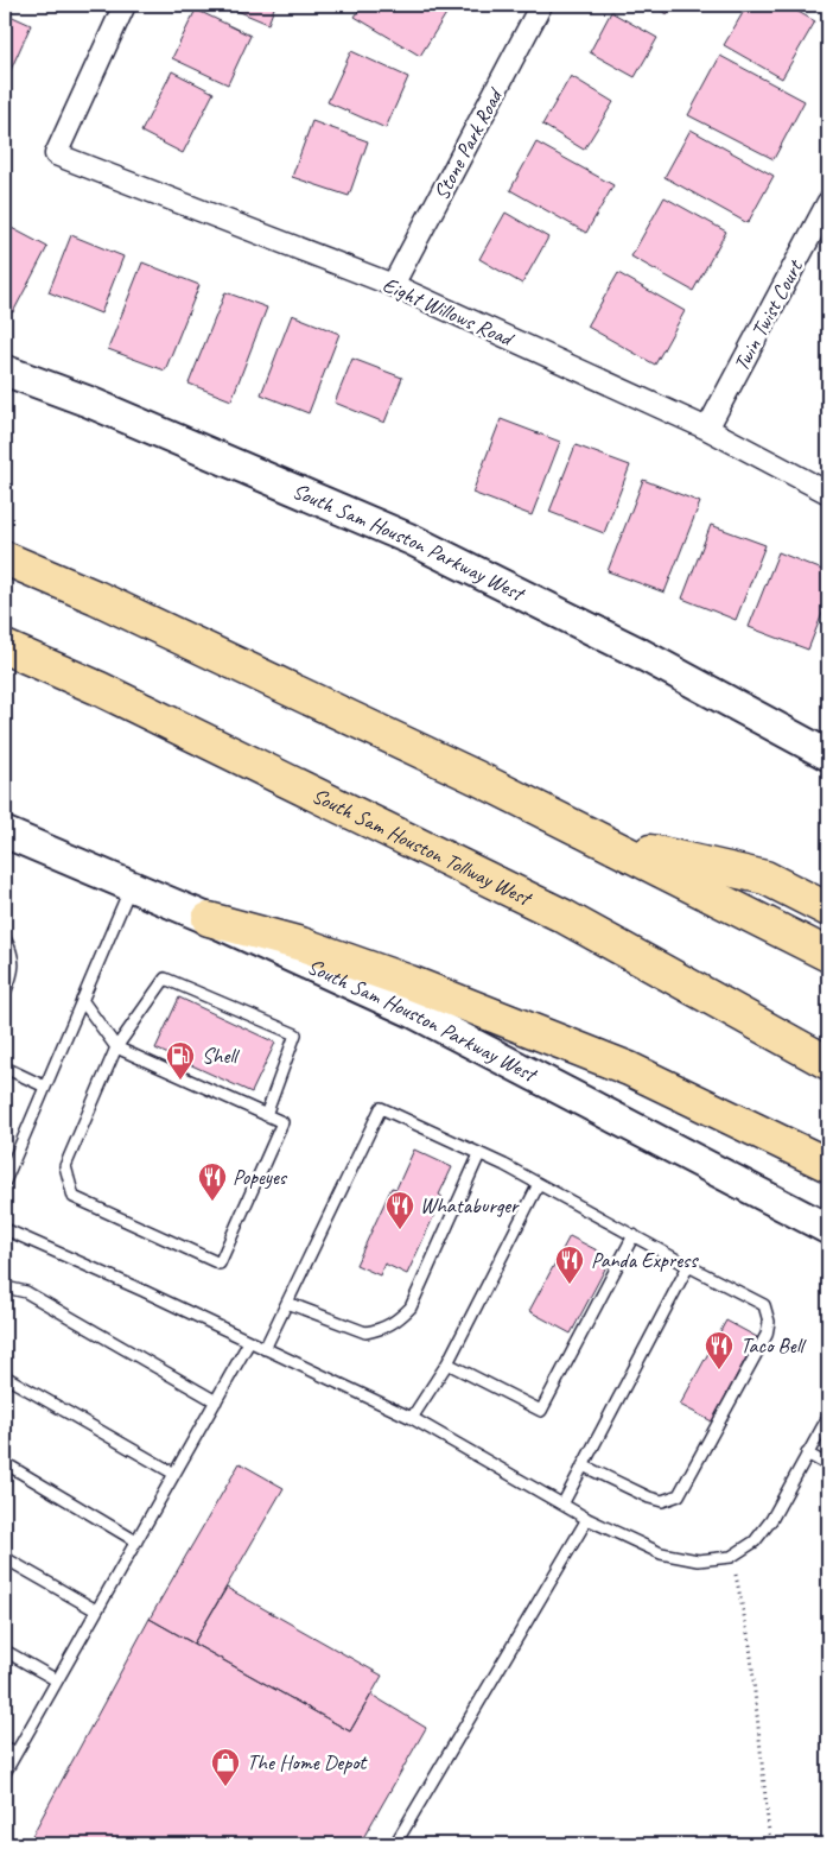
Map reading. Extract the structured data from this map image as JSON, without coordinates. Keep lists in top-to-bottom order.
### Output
{
  "streets": {
    "highway": ["South Sam Houston Tollway West"],
    "main road": ["South Sam Houston Parkway West"],
    "street": ["Stone Park Road", "Eight Willows Road", "Twin Twist Court"]
  },
  "crossings": [
    ["Stone Park Road", "Eight Willows Road"],
    ["Eight Willows Road", "Twin Twist Court"]
  ],
  "places": {
    "fuel station": ["Shell"],
    "restaurant": [
      "Popeyes",
      "Whataburger",
      "Panda Express",
      "Taco Bell"
    ],
    "shop": ["The Home Depot"]
  }
}
